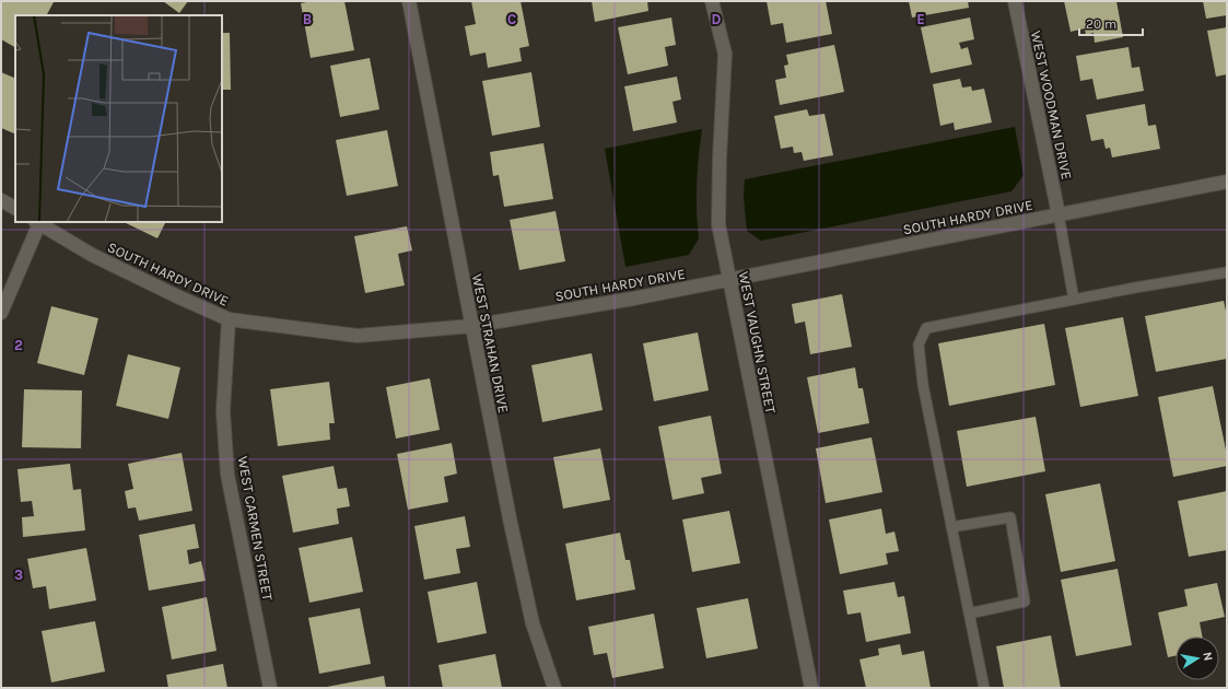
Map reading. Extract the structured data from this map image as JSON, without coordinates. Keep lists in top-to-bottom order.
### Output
{
  "streets": {
    "street": [
      "WEST WOODMAN DRIVE",
      "SOUTH HARDY DRIVE",
      "WEST VAUGHN STREET",
      "WEST STRAHAN DRIVE",
      "WEST CARMEN STREET"
    ]
  },
  "crossings": [
    ["WEST WOODMAN DRIVE", "SOUTH HARDY DRIVE"],
    ["SOUTH HARDY DRIVE", "WEST VAUGHN STREET"],
    ["SOUTH HARDY DRIVE", "WEST STRAHAN DRIVE"],
    ["SOUTH HARDY DRIVE", "WEST CARMEN STREET"]
  ],
  "scale_bar": "20 m",
  "north": "right",
  "grid": {
    "columns": [
      "B",
      "C",
      "D",
      "E"
    ],
    "rows": ["2", "3"]
  }
}
